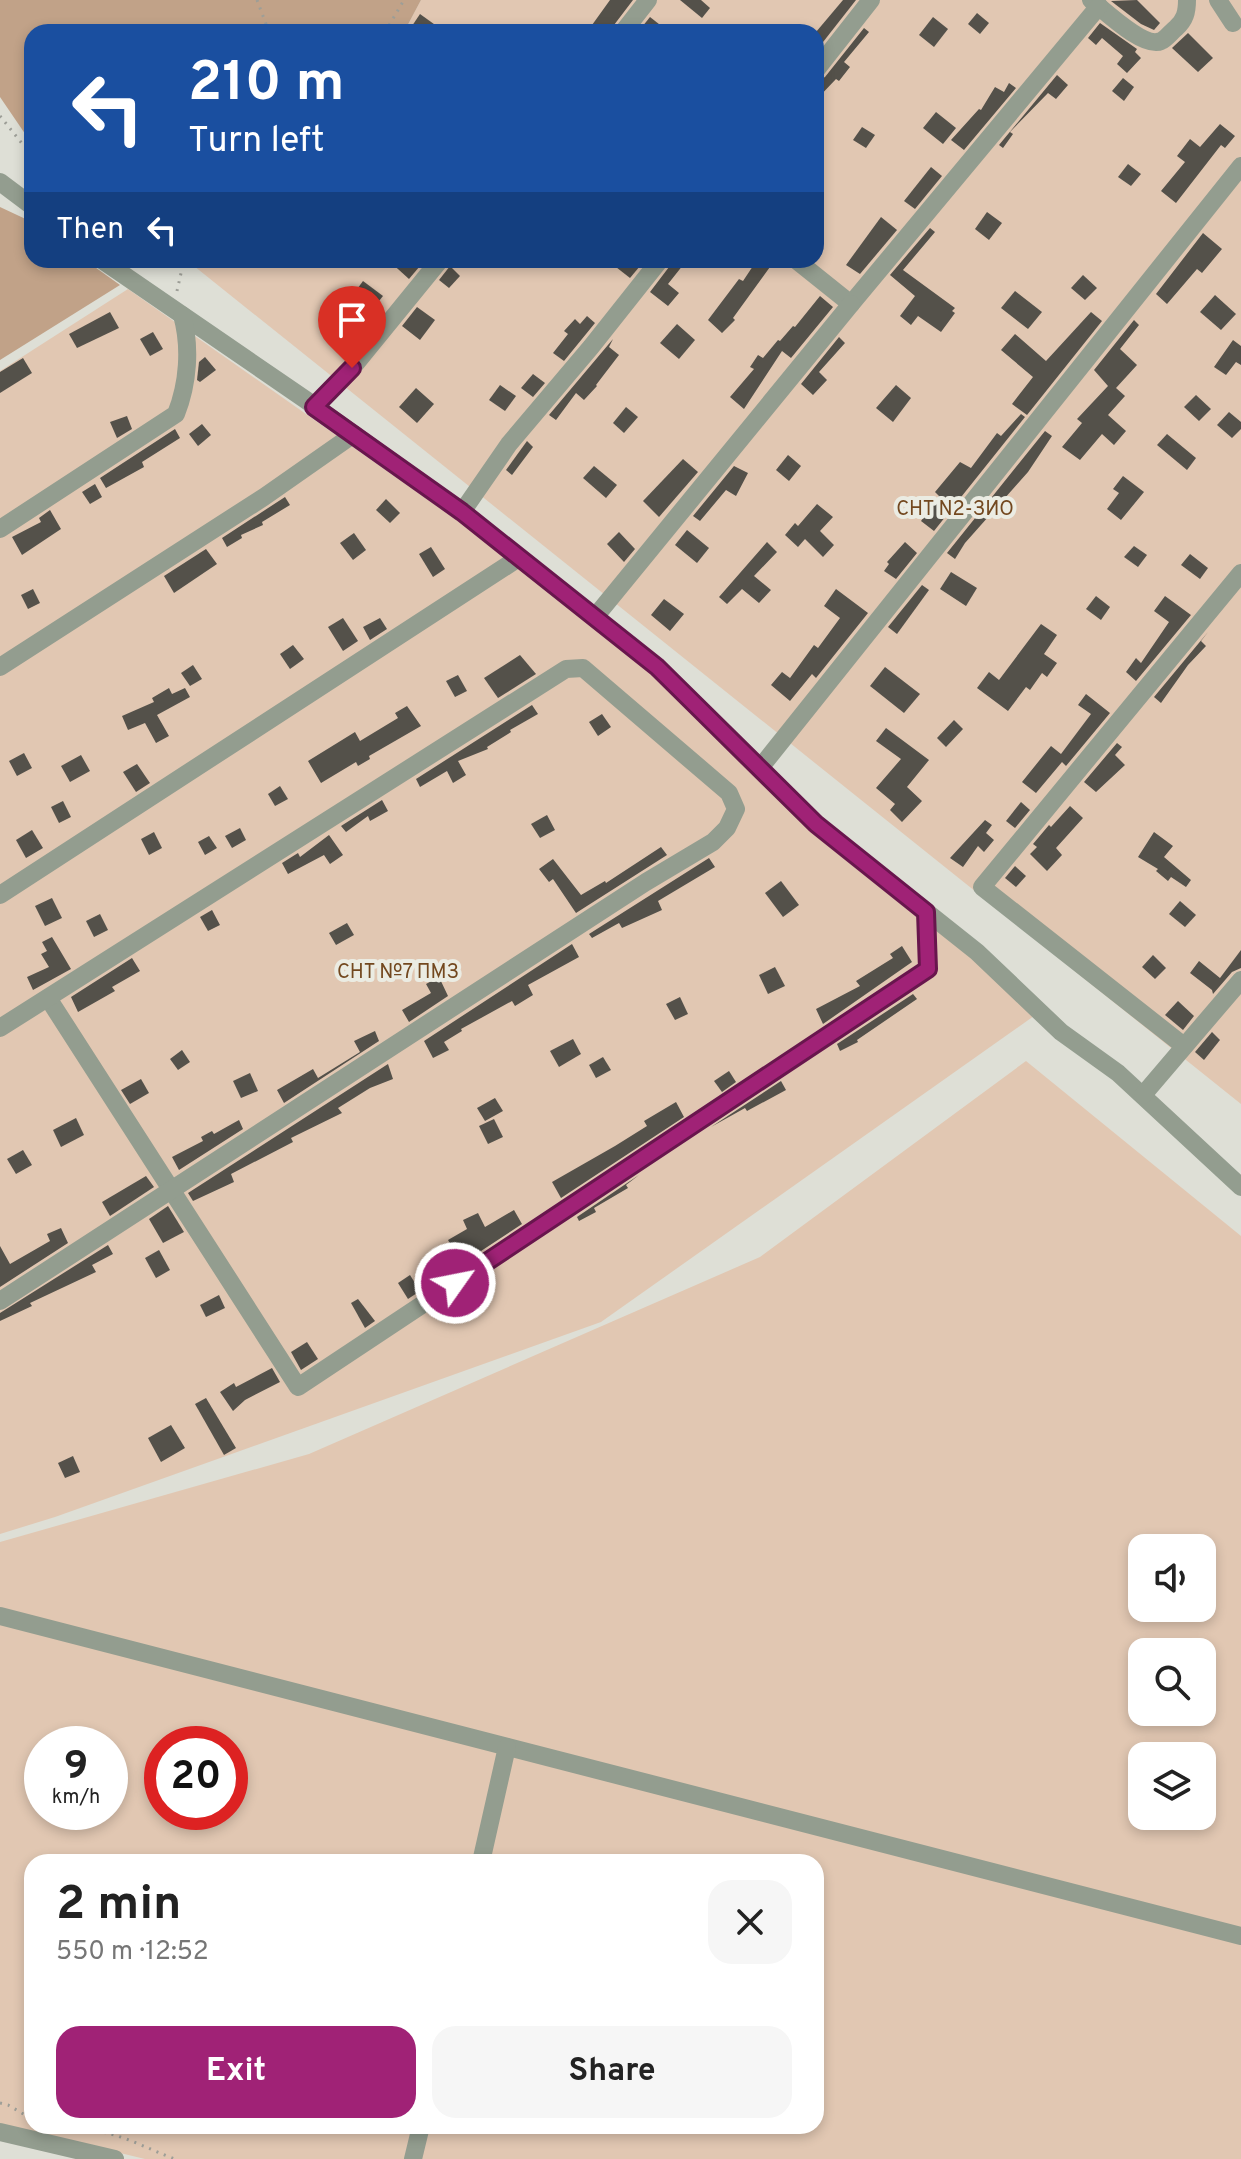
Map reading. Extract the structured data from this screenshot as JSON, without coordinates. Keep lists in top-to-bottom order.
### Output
{
  "parks": ["СНТ N2-ЗИО", "СНТ №7 ПМЗ"],
  "page": {
    "turn": ["210 m", "Turn left"],
    "then": "Then",
    "speed": "9 km/h",
    "limit": "20",
    "heading": ["2 min", "550 m · 12:52"],
    "buttons": ["Exit", "Share"]
  }
}
